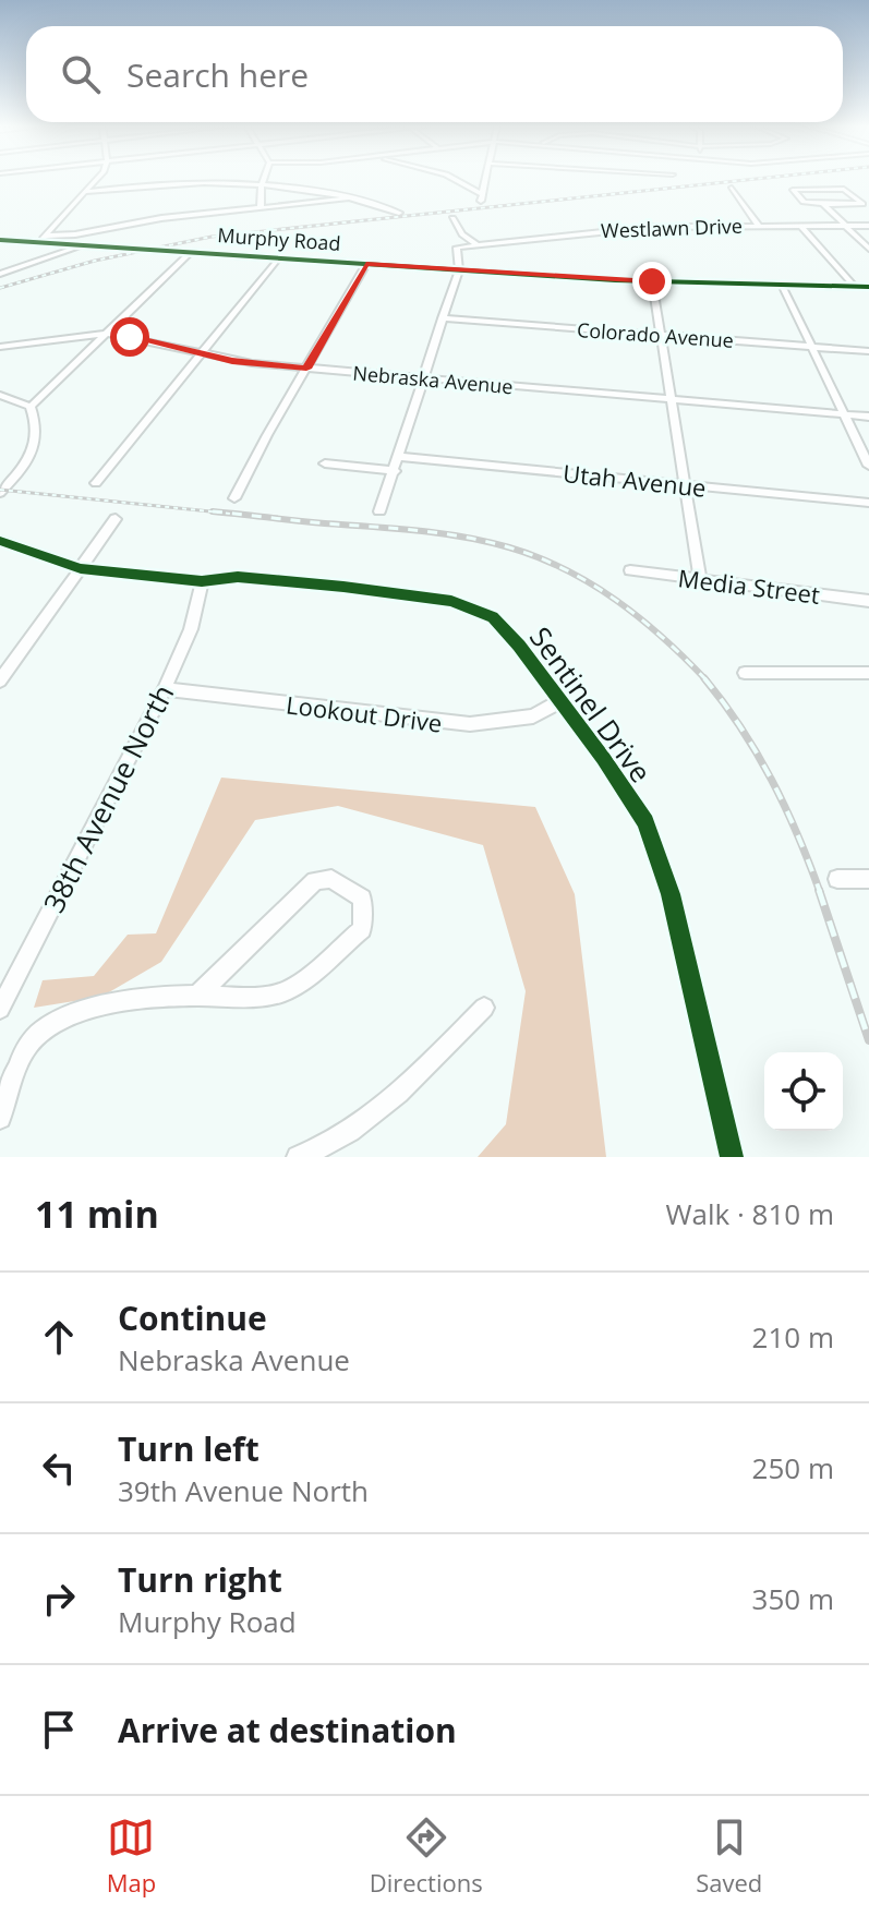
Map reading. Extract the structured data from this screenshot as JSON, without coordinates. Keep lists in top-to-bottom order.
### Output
{
  "streets": {
    "main road": ["Murphy Road"],
    "street": [
      "Westlawn Drive",
      "Colorado Avenue",
      "Nebraska Avenue",
      "Utah Avenue",
      "Media Street",
      "Sentinel Drive",
      "Lookout Drive",
      "38th Avenue North"
    ]
  },
  "crossings": [
    ["Sentinel Drive", "Lookout Drive"],
    ["Sentinel Drive", "38th Avenue North"],
    ["Lookout Drive", "38th Avenue North"]
  ],
  "page": {
    "search": "Search here",
    "heading": ["11 min", "Walk · 810 m"],
    "list": [
      ["Continue", "Nebraska Avenue", "210 m"],
      ["Turn left", "39th Avenue North", "250 m"],
      ["Turn right", "Murphy Road", "350 m"],
      "Arrive at destination"
    ],
    "nav": ["Map", "Directions", "Saved"]
  }
}
